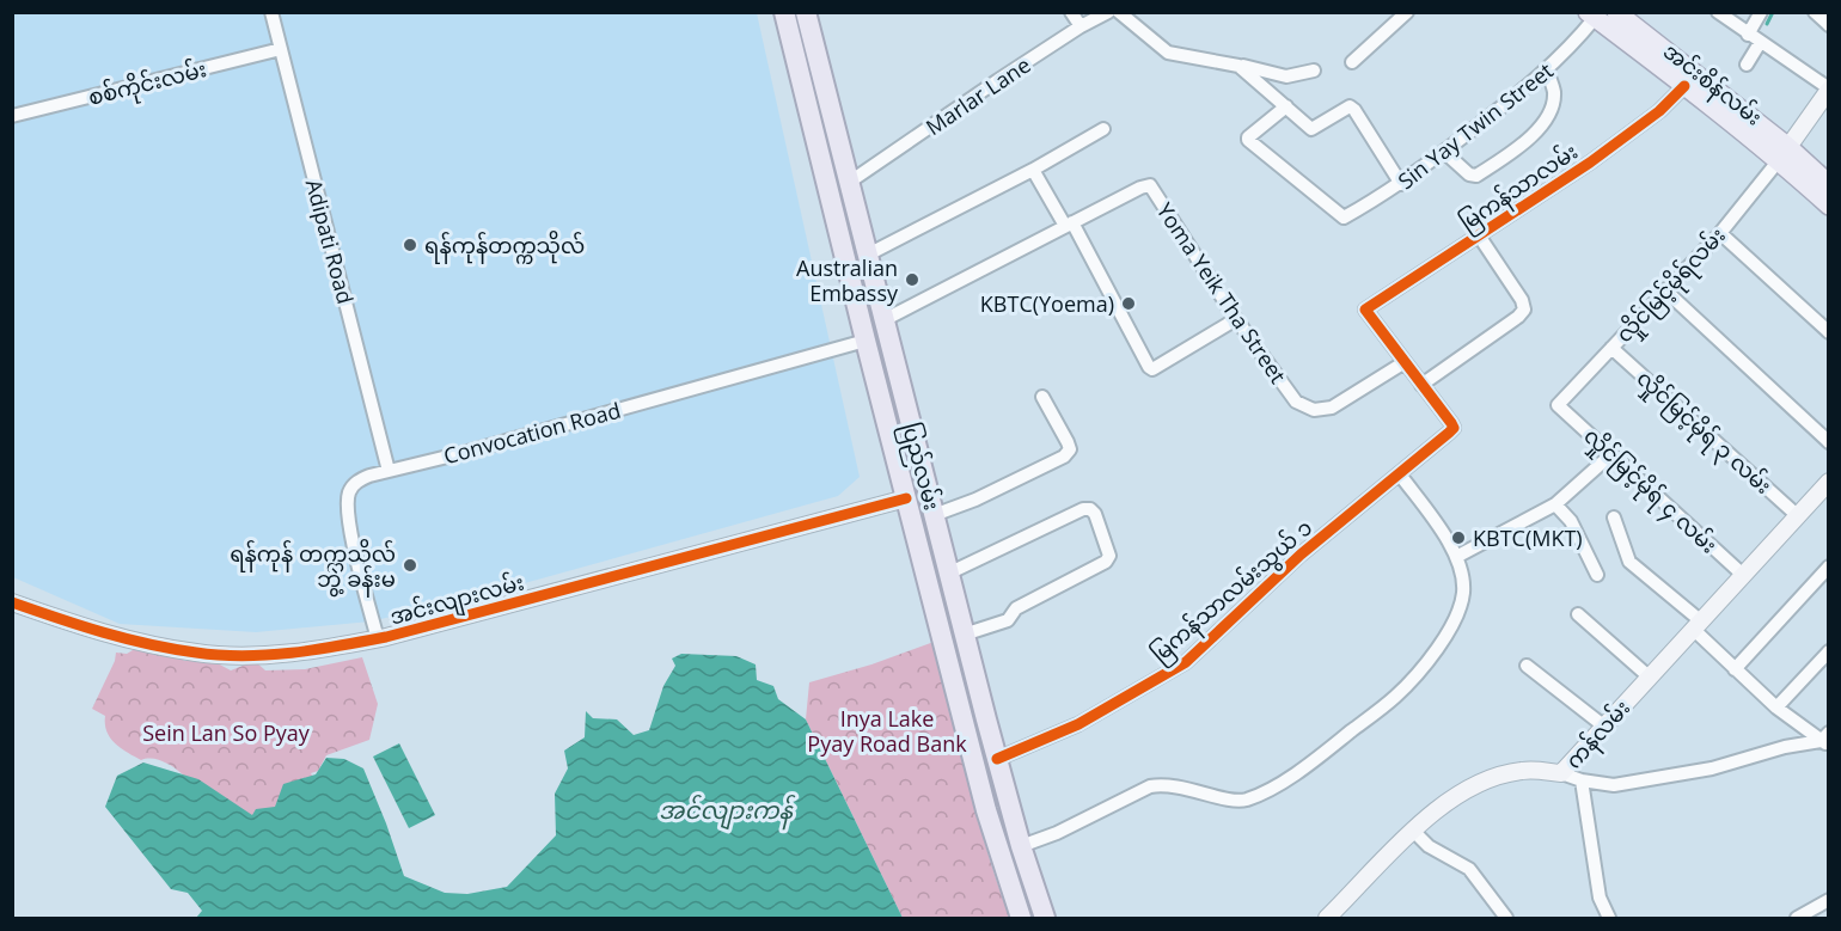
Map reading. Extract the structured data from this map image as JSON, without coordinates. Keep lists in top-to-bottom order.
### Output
{
  "streets": {
    "highway": ["ပြည်လမ်း"],
    "main road": ["အင်းစိန်လမ်း", "အင်းလျားလမ်း", "ကန်လမ်း"],
    "street": [
      "စစ်ကိုင်းလမ်း",
      "Marlar Lane",
      "Sin Yay Twin Street",
      "မြကန်သာလမ်း",
      "Adipati Road",
      "လှိုင်မြင့်မိုရ်လမ်း",
      "Yoma Yeik Tha Street",
      "လှိုင်မြင့်မိုရ် ၃ လမ်း",
      "Convocation Road",
      "လှိုင်မြင့်မိုရ် ၄ လမ်း",
      "မြကန်သာလမ်းသွယ် ၁"
    ]
  },
  "crossings": [
    ["စစ်ကိုင်းလမ်း", "Adipati Road"],
    ["အင်းစိန်လမ်း", "Sin Yay Twin Street"],
    ["အင်းစိန်လမ်း", "မြကန်သာလမ်း"],
    ["အင်းစိန်လမ်း", "လှိုင်မြင့်မိုရ်လမ်း"],
    ["Marlar Lane", "ပြည်လမ်း"],
    ["မြကန်သာလမ်း", "Yoma Yeik Tha Street"],
    ["Adipati Road", "Convocation Road"],
    ["လှိုင်မြင့်မိုရ်လမ်း", "လှိုင်မြင့်မိုရ် ၃ လမ်း"],
    ["လှိုင်မြင့်မိုရ်လမ်း", "လှိုင်မြင့်မိုရ် ၄ လမ်း"],
    ["Yoma Yeik Tha Street", "ပြည်လမ်း"],
    ["လှိုင်မြင့်မိုရ် ၃ လမ်း", "ကန်လမ်း"],
    ["Convocation Road", "ပြည်လမ်း"],
    ["Convocation Road", "အင်းလျားလမ်း"],
    ["ပြည်လမ်း", "မြကန်သာလမ်းသွယ် ၁"],
    ["ပြည်လမ်း", "အင်းလျားလမ်း"],
    ["လှိုင်မြင့်မိုရ် ၄ လမ်း", "ကန်လမ်း"]
  ],
  "water": ["အင်လျားကန်"],
  "parks": ["Inya Lake Pyay Road Bank", "Sein Lan So Pyay"],
  "places": [
    "ရန်ကုန်တက္ကသိုလ်",
    "Australian Embassy",
    "KBTC(Yoema)",
    "KBTC(MKT)",
    "ရန်ကုန် တက္ကသိုလ် ဘွဲ့ ခန်းမ"
  ]
}
